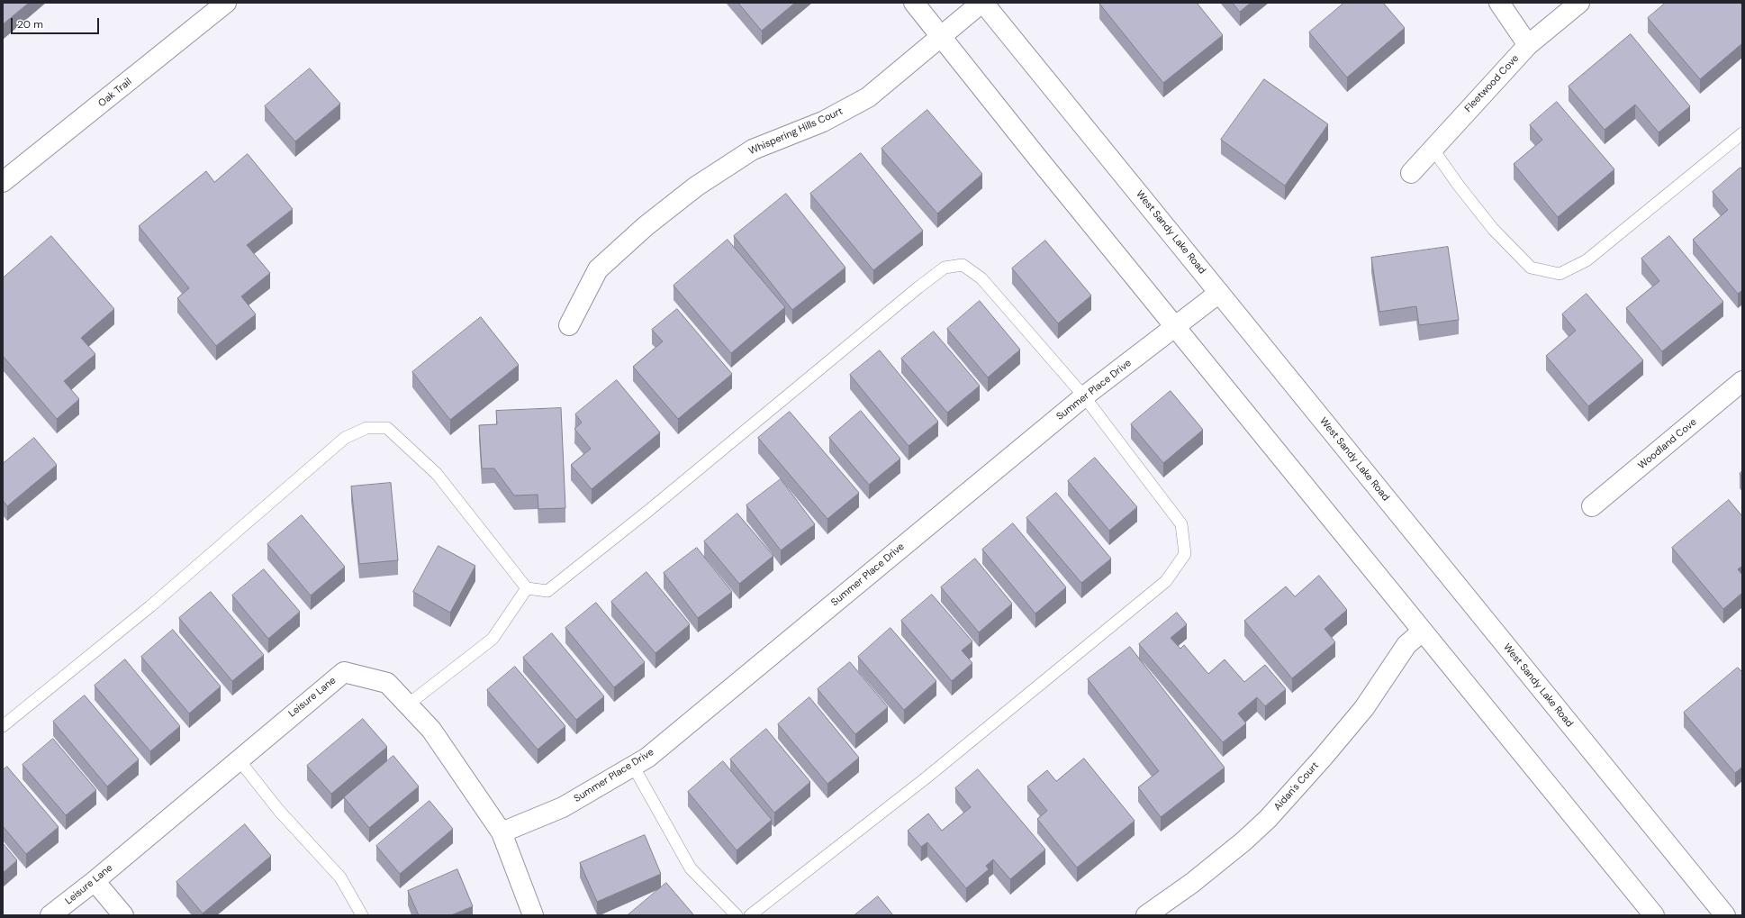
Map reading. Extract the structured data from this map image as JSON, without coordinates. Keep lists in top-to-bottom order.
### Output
{
  "streets": {
    "street": [
      "Fleetwood Cove",
      "Oak Trail",
      "Whispering Hills Court",
      "West Sandy Lake Road",
      "Summer Place Drive",
      "Woodland Cove",
      "Leisure Lane",
      "Aidan's Court"
    ]
  },
  "crossings": [
    ["Whispering Hills Court", "West Sandy Lake Road"],
    ["West Sandy Lake Road", "Summer Place Drive"],
    ["Summer Place Drive", "Leisure Lane"]
  ],
  "scale_bar": "20 m"
}
